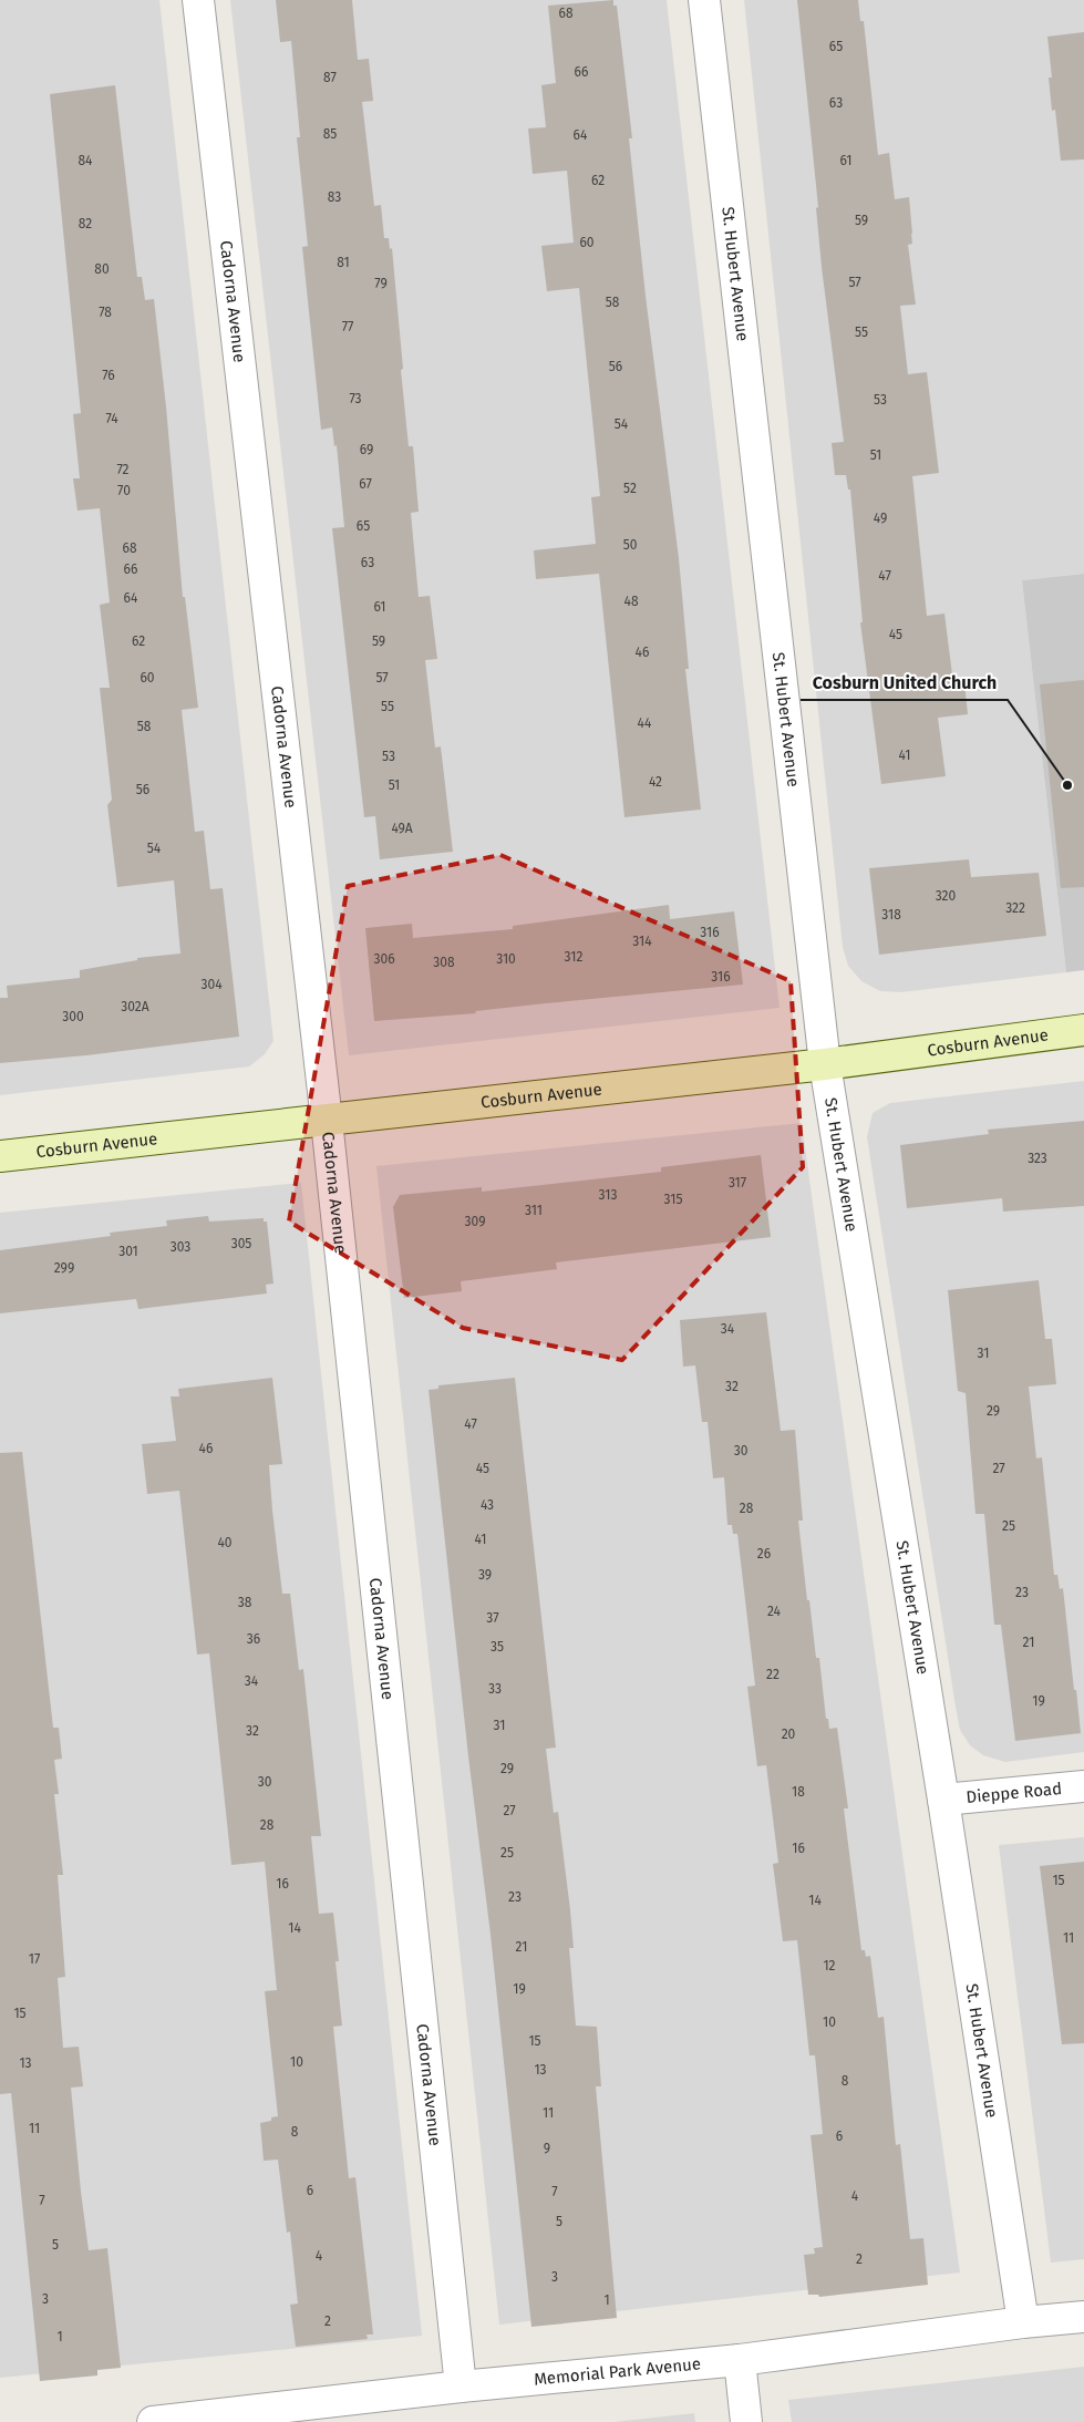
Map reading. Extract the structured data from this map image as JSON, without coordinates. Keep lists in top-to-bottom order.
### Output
{
  "streets": {
    "street": [
      "St. Hubert Avenue",
      "Cadorna Avenue",
      "Cosburn Avenue",
      "Dieppe Road",
      "Memorial Park Avenue"
    ]
  },
  "crossings": [
    ["St. Hubert Avenue", "Cosburn Avenue"],
    ["St. Hubert Avenue", "Dieppe Road"],
    ["St. Hubert Avenue", "Memorial Park Avenue"],
    ["Cadorna Avenue", "Cosburn Avenue"],
    ["Cadorna Avenue", "Memorial Park Avenue"]
  ],
  "places": ["Cosburn United Church"],
  "house_numbers": [
    "68",
    "65",
    "66",
    "87",
    "63",
    "85",
    "64",
    "84",
    "61",
    "62",
    "83",
    "59",
    "82",
    "60",
    "81",
    "80",
    "57",
    "79",
    "58",
    "78",
    "77",
    "55",
    "56",
    "76",
    "73",
    "53",
    "74",
    "54",
    "69",
    "51",
    "72",
    "67",
    "52",
    "70",
    "49",
    "65",
    "50",
    "68",
    "63",
    "66",
    "47",
    "64",
    "48",
    "61",
    "45",
    "62",
    "59",
    "46",
    "60",
    "57",
    "55",
    "44",
    "58",
    "41",
    "53",
    "42",
    "51",
    "56",
    "49A",
    "54",
    "320",
    "322",
    "318",
    "316",
    "314",
    "312",
    "306",
    "310",
    "308",
    "316",
    "304",
    "302A",
    "300",
    "323",
    "317",
    "313",
    "315",
    "311",
    "309",
    "305",
    "303",
    "301",
    "299",
    "34",
    "31",
    "32",
    "29",
    "47",
    "46",
    "30",
    "45",
    "27",
    "43",
    "28",
    "25",
    "41",
    "40",
    "26",
    "39",
    "23",
    "38",
    "24",
    "37",
    "36",
    "21",
    "35",
    "22",
    "34",
    "33",
    "19",
    "31",
    "32",
    "20",
    "29",
    "30",
    "18",
    "27",
    "28",
    "16",
    "25",
    "15",
    "16",
    "23",
    "14",
    "14",
    "11",
    "21",
    "17",
    "12",
    "19",
    "15",
    "10",
    "15",
    "10",
    "13",
    "13",
    "8",
    "11",
    "11",
    "8",
    "6",
    "9",
    "6",
    "7",
    "4",
    "7",
    "5",
    "5",
    "4",
    "2",
    "3",
    "3",
    "1",
    "2",
    "1"
  ]
}
